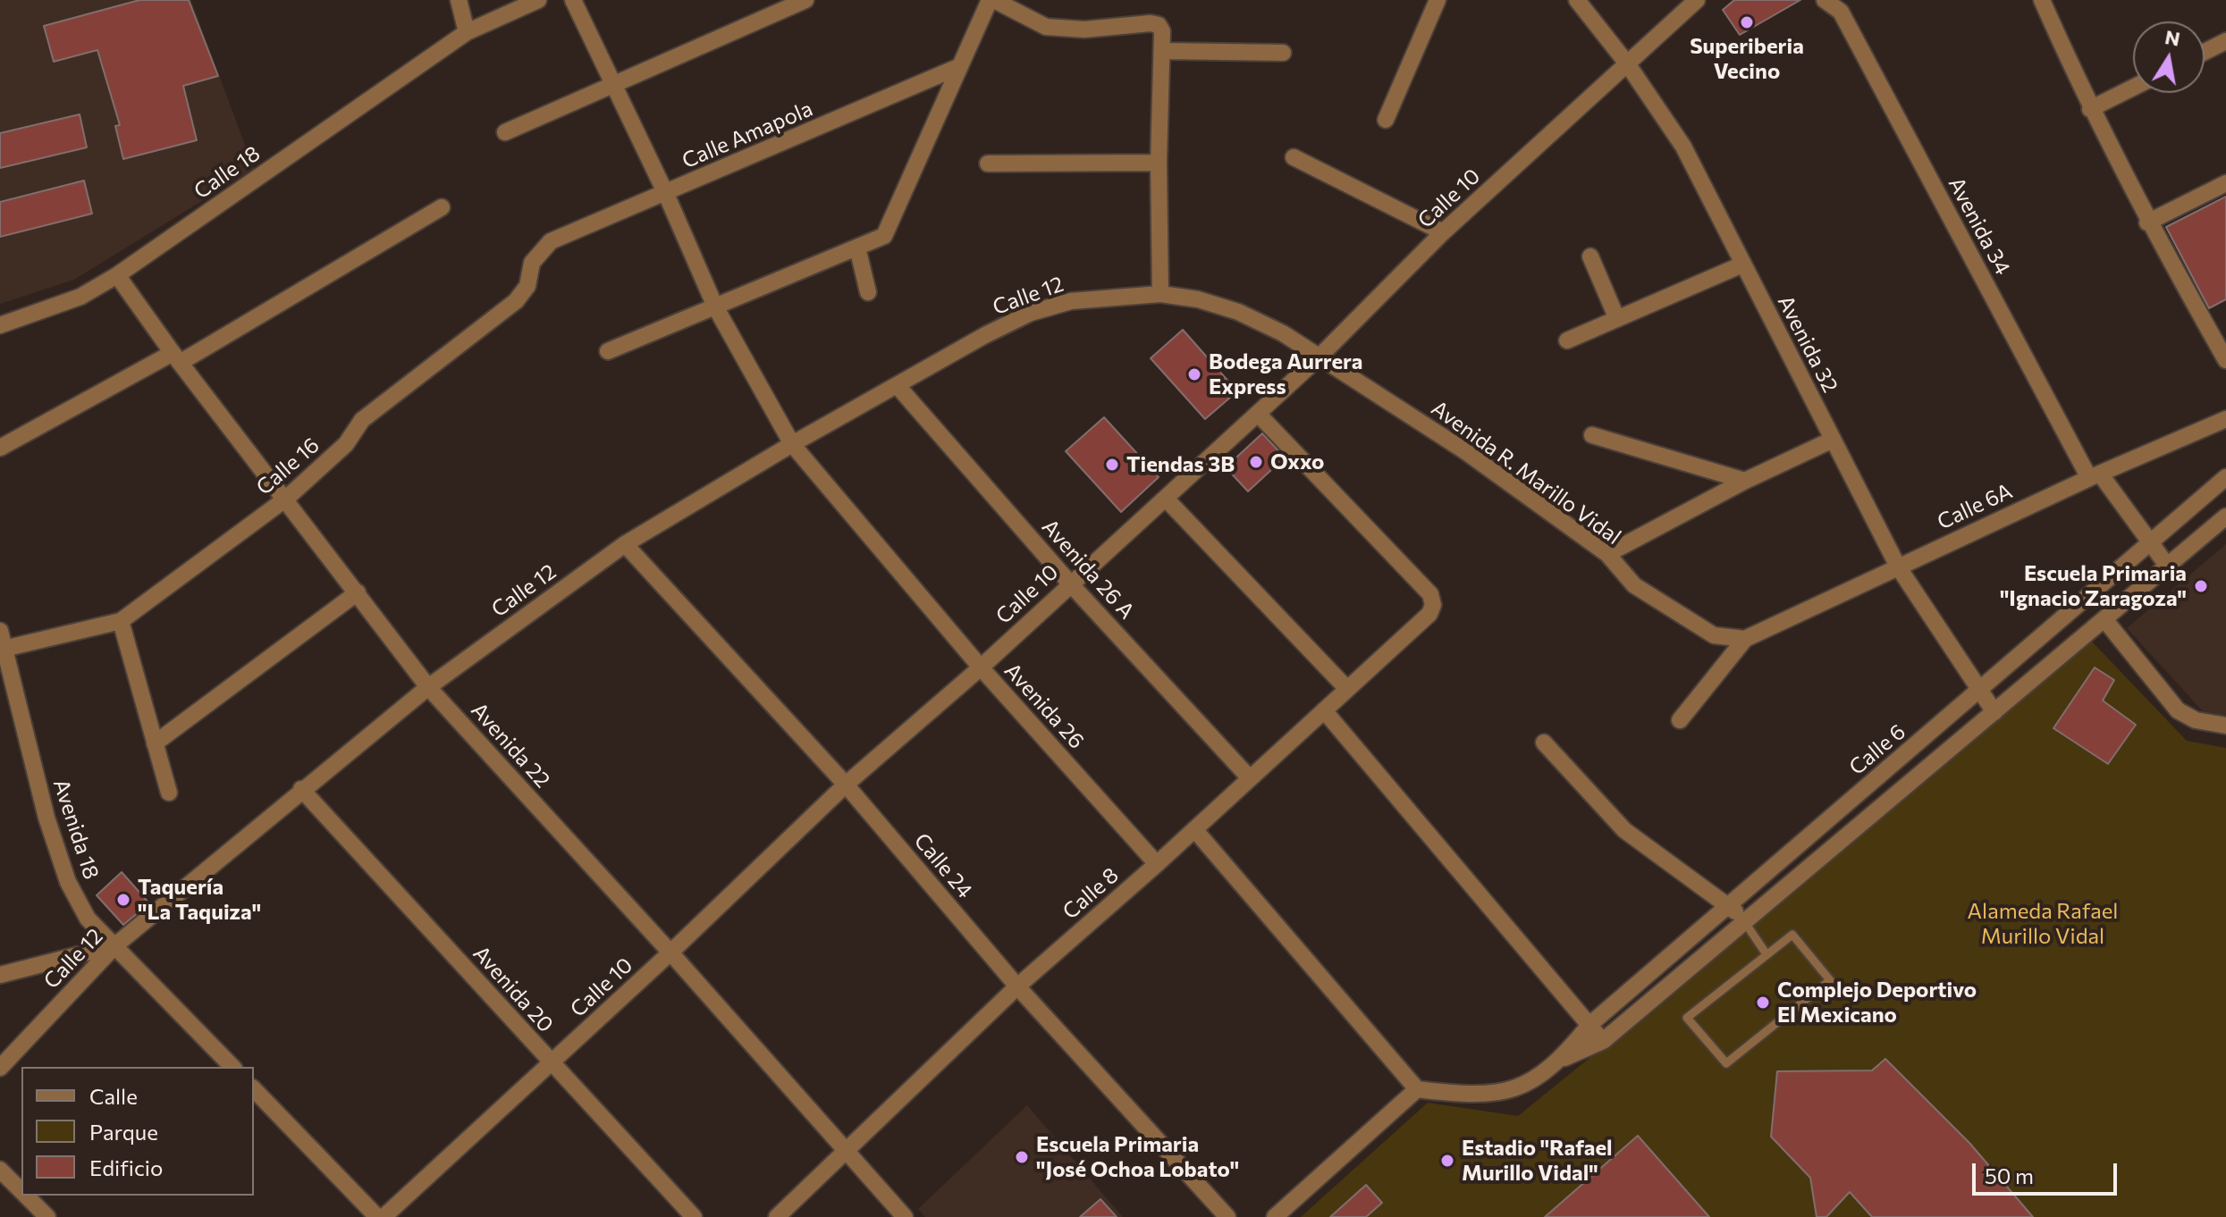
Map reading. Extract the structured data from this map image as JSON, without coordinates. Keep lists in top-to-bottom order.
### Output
{
  "streets": {
    "street": [
      "Calle Amapola",
      "Calle 18",
      "Calle 10",
      "Avenida 34",
      "Calle 12",
      "Avenida 32",
      "Calle 16",
      "Avenida R. Marillo Vidal",
      "Calle 6A",
      "Avenida 26 A",
      "Avenida 26",
      "Avenida 22",
      "Calle 6",
      "Avenida 18",
      "Calle 24",
      "Calle 8",
      "Avenida 20"
    ]
  },
  "crossings": [
    ["Calle Amapola", "Calle 16"],
    ["Calle Amapola", "Avenida 26"],
    ["Calle 18", "Avenida 22"],
    ["Calle 10", "Calle 12"],
    ["Calle 10", "Avenida 32"],
    ["Calle 10", "Avenida R. Marillo Vidal"],
    ["Calle 10", "Avenida 26 A"],
    ["Calle 10", "Avenida 26"],
    ["Calle 10", "Avenida 22"],
    ["Calle 10", "Calle 24"],
    ["Calle 10", "Calle 8"],
    ["Calle 10", "Avenida 20"],
    ["Avenida 34", "Calle 6A"],
    ["Avenida 34", "Calle 6"],
    ["Calle 12", "Avenida R. Marillo Vidal"],
    ["Calle 12", "Avenida 26 A"],
    ["Calle 12", "Avenida 26"],
    ["Calle 12", "Avenida 22"],
    ["Calle 12", "Avenida 18"],
    ["Calle 12", "Calle 24"],
    ["Calle 12", "Avenida 20"],
    ["Avenida 32", "Calle 6A"],
    ["Avenida 32", "Calle 6"],
    ["Calle 16", "Avenida 22"],
    ["Calle 16", "Avenida 18"],
    ["Avenida R. Marillo Vidal", "Calle 6A"],
    ["Avenida 26 A", "Calle 8"],
    ["Avenida 26", "Calle 8"],
    ["Avenida 22", "Calle 8"],
    ["Calle 24", "Calle 8"]
  ],
  "parks": ["Alameda Rafael Murillo Vidal"],
  "places": [
    "Superiberia Vecino",
    "Bodega Aurrera Express",
    "Oxxo",
    "Tiendas 3B",
    "Escuela Primaria \"Ignacio Zaragoza\"",
    "Taquería \"La Taquiza\"",
    "Complejo Deportivo El Mexicano",
    "Escuela Primaria \"José Ochoa Lobato\"",
    "Estadio \"Rafael Murillo Vidal\""
  ],
  "legend": ["Calle", "Parque", "Edificio"],
  "scale_bar": "50 m",
  "north": "top"
}
